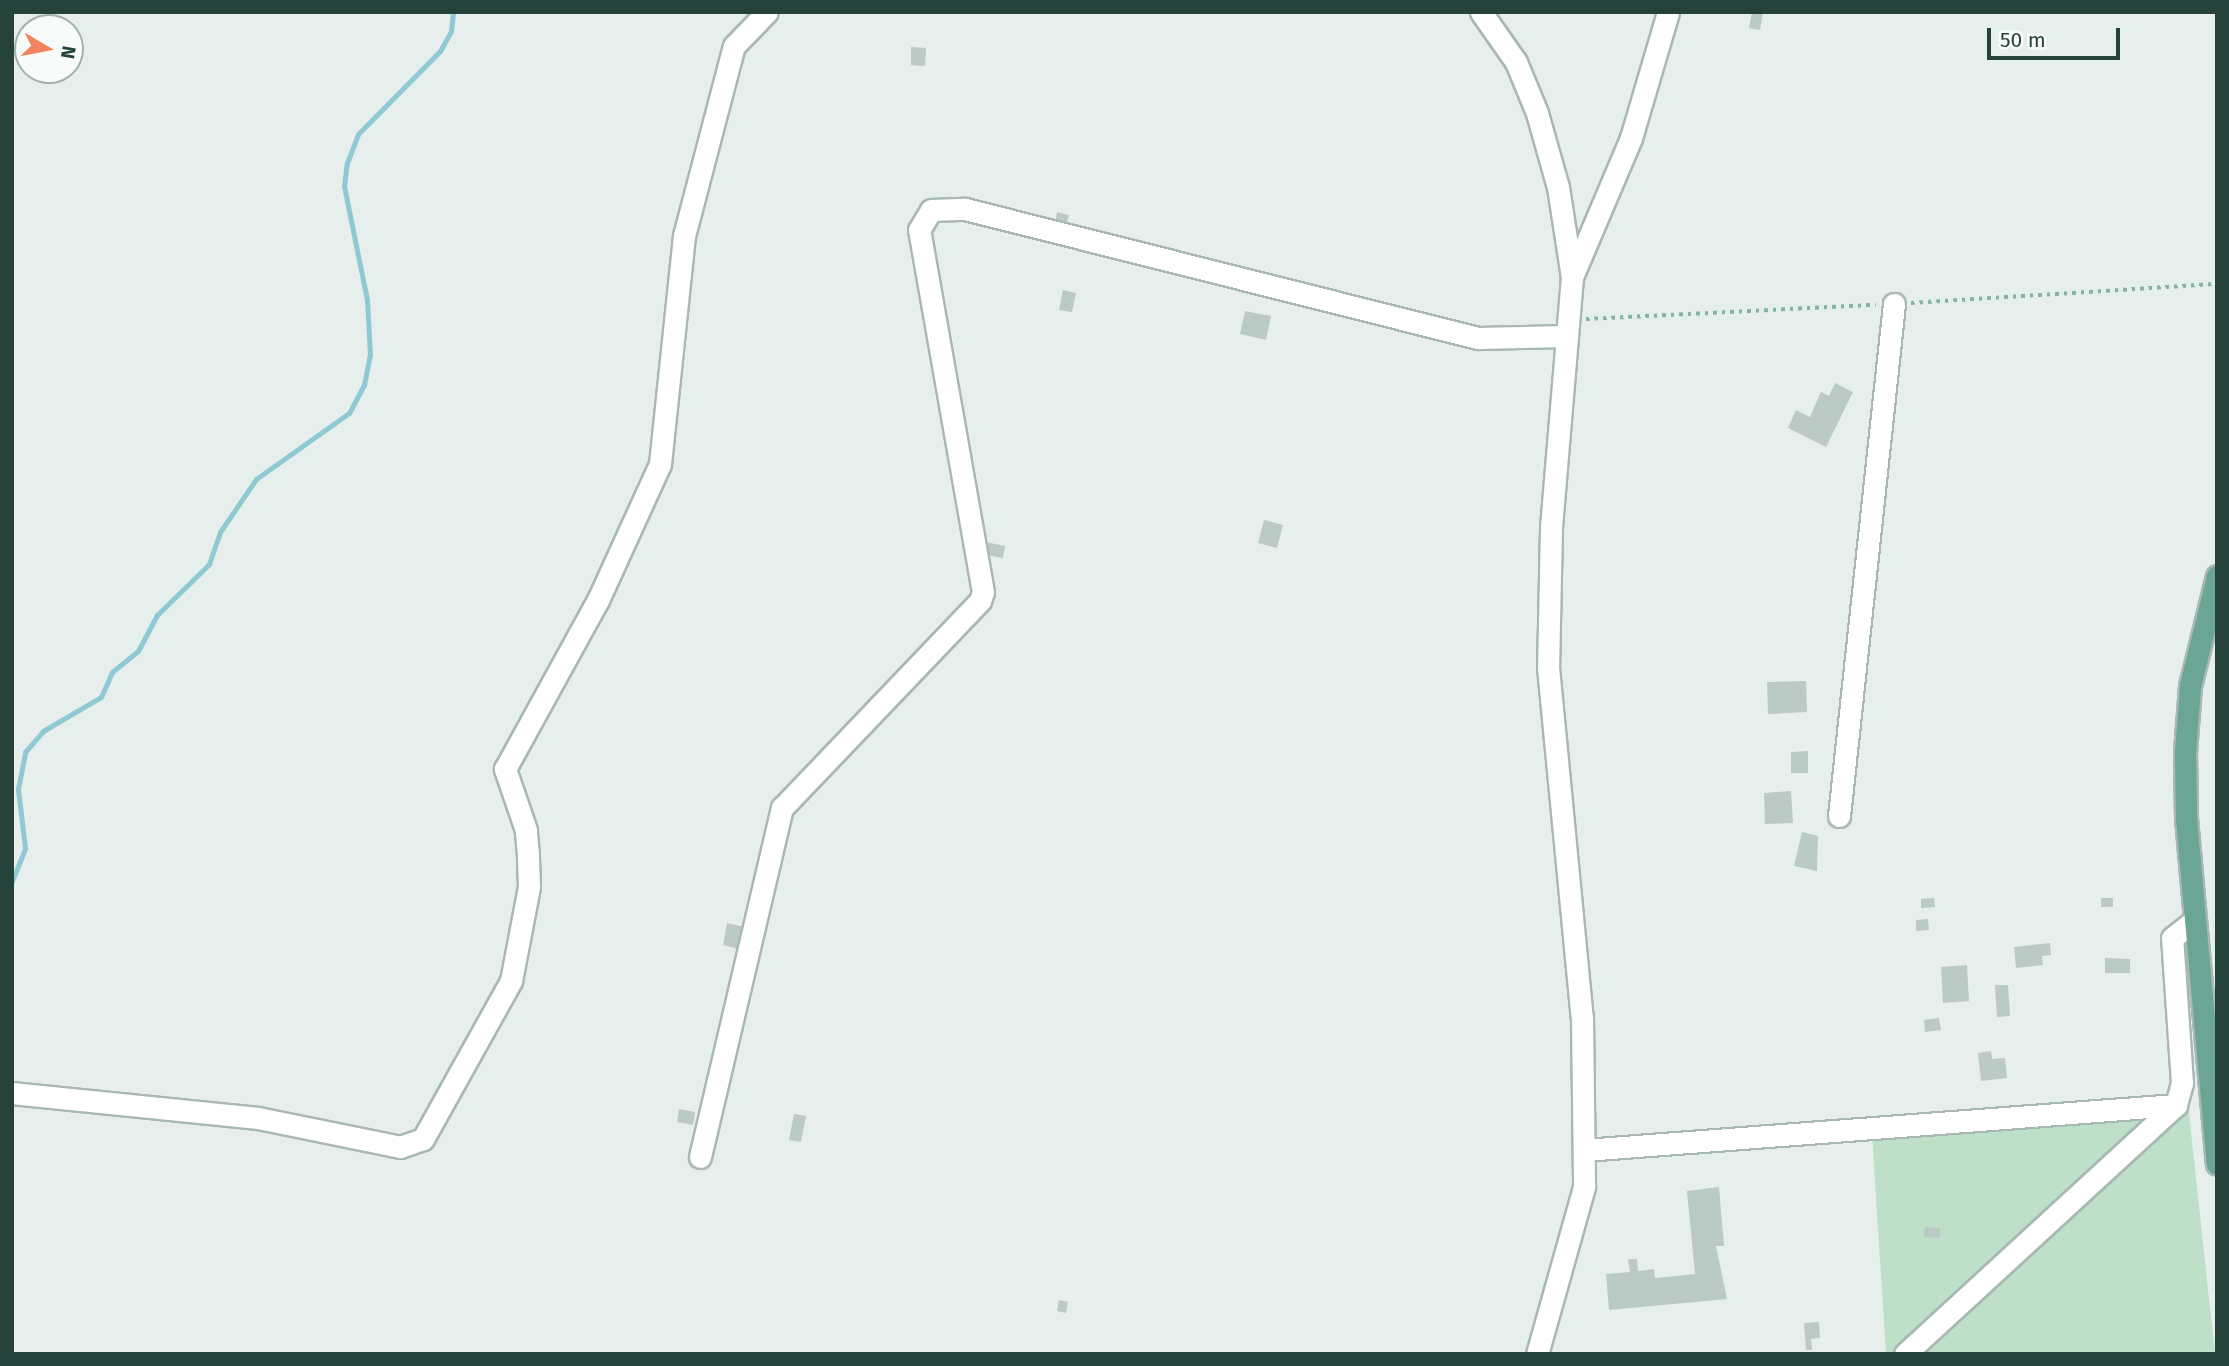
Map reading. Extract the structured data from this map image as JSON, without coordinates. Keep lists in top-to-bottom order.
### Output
{
  "scale_bar": "50 m",
  "north": "right"
}
